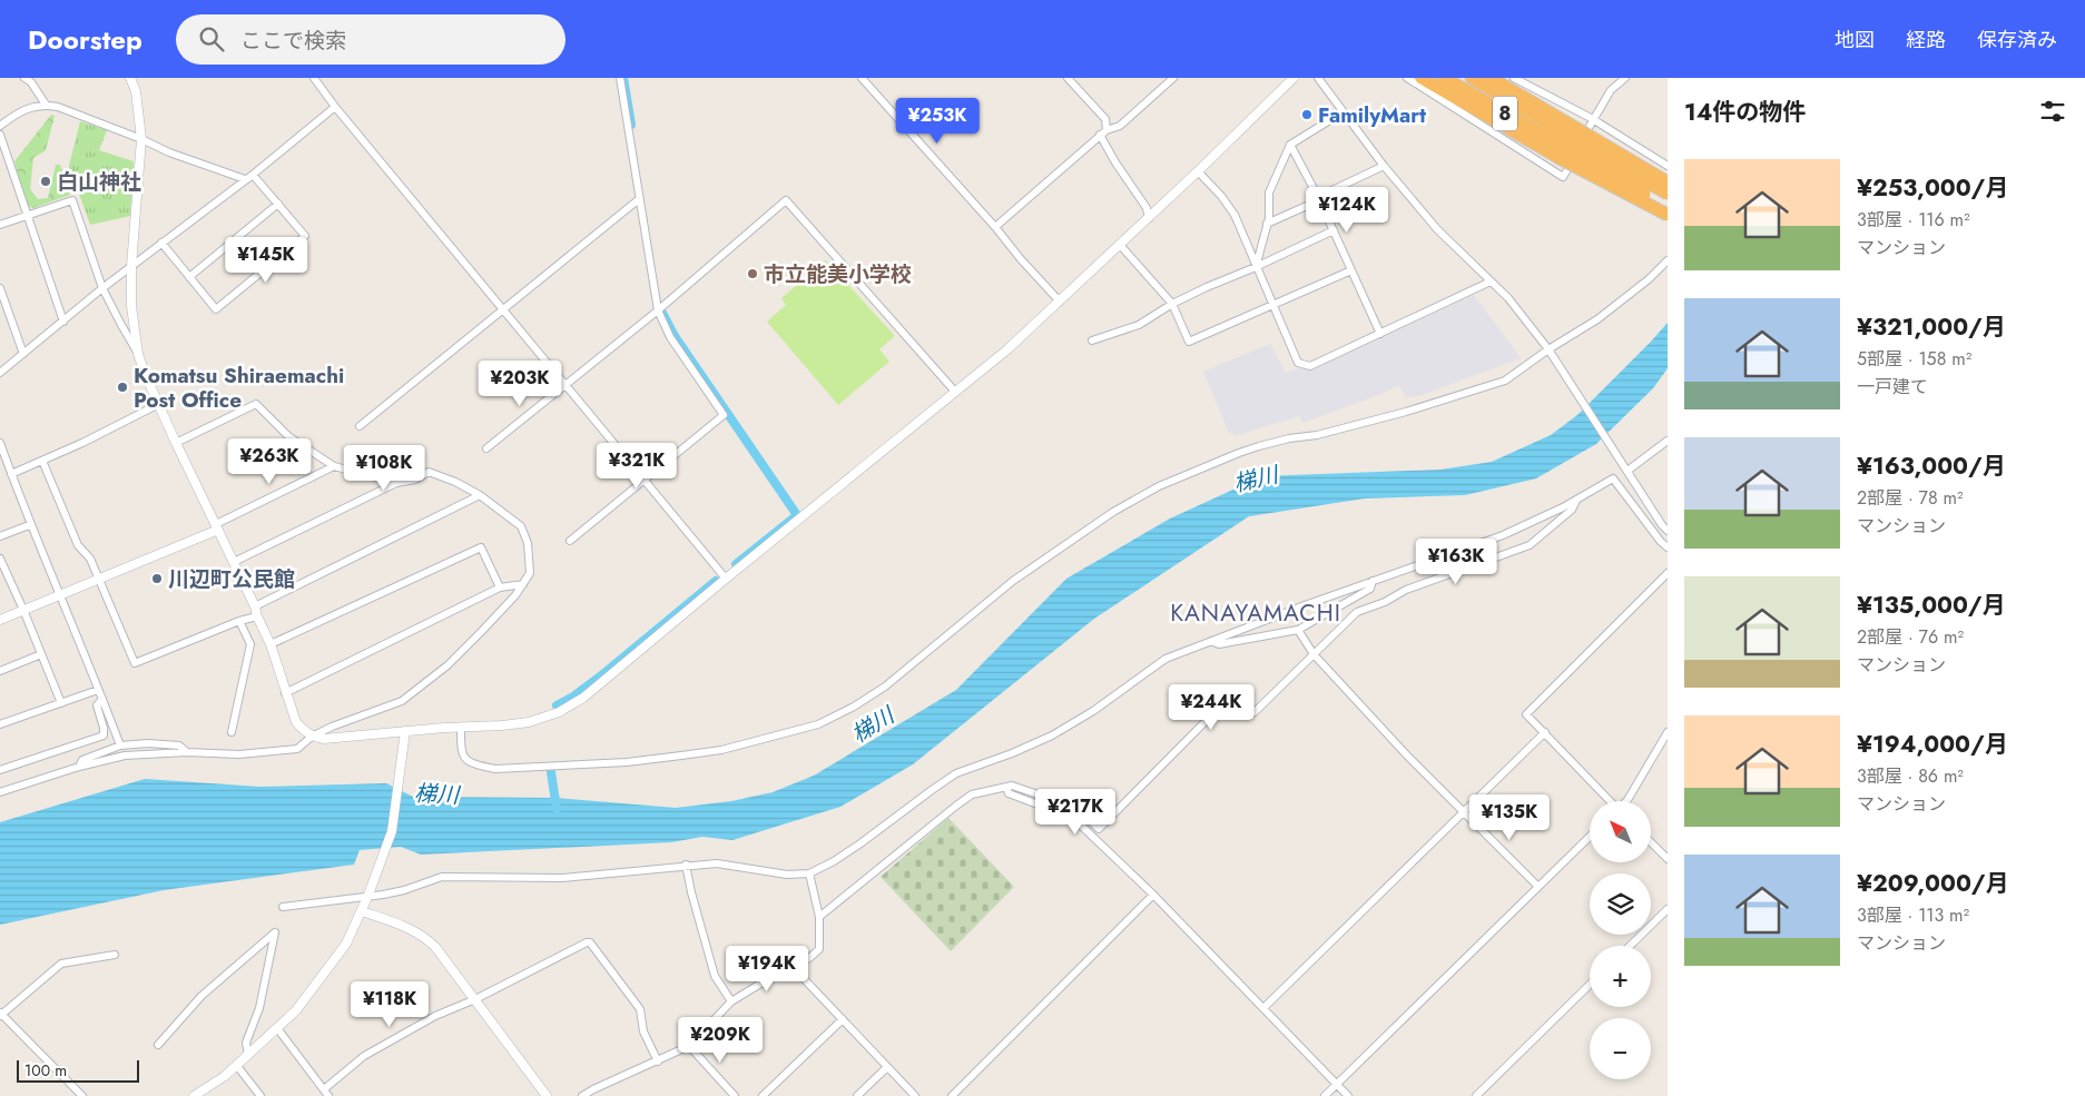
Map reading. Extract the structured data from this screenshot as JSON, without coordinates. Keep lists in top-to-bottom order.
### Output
{
  "streets": {
    "highway": ["8"]
  },
  "districts": ["KANAYAMACHI"],
  "water": ["梯川"],
  "places": [
    "FamilyMart",
    "白山神社",
    "市立能美小学校",
    "Komatsu Shiraemachi Post Office",
    "川辺町公民館"
  ],
  "scale_bar": "100 m",
  "north": "top left",
  "page": {
    "header": "Doorstep",
    "search": "ここで検索",
    "nav": ["地図", "経路", "保存済み"],
    "heading": "14件の物件",
    "price": [
      "¥253K",
      "¥124K",
      "¥145K",
      "¥203K",
      "¥263K",
      "¥321K",
      "¥108K",
      "¥163K",
      "¥244K",
      "¥217K",
      "¥135K",
      "¥194K",
      "¥118K",
      "¥209K"
    ],
    "list": [
      {
        "name": "¥253,000/月",
        "note": "3部屋 · 116 m² · マンション"
      },
      {
        "name": "¥321,000/月",
        "note": "5部屋 · 158 m² · 一戸建て"
      },
      {
        "name": "¥163,000/月",
        "note": "2部屋 · 78 m² · マンション"
      },
      {
        "name": "¥135,000/月",
        "note": "2部屋 · 76 m² · マンション"
      },
      {
        "name": "¥194,000/月",
        "note": "3部屋 · 86 m² · マンション"
      },
      {
        "name": "¥209,000/月",
        "note": "3部屋 · 113 m² · マンション"
      }
    ],
    "map_buttons": ["+", "−"],
    "scale": "100 m"
  }
}
